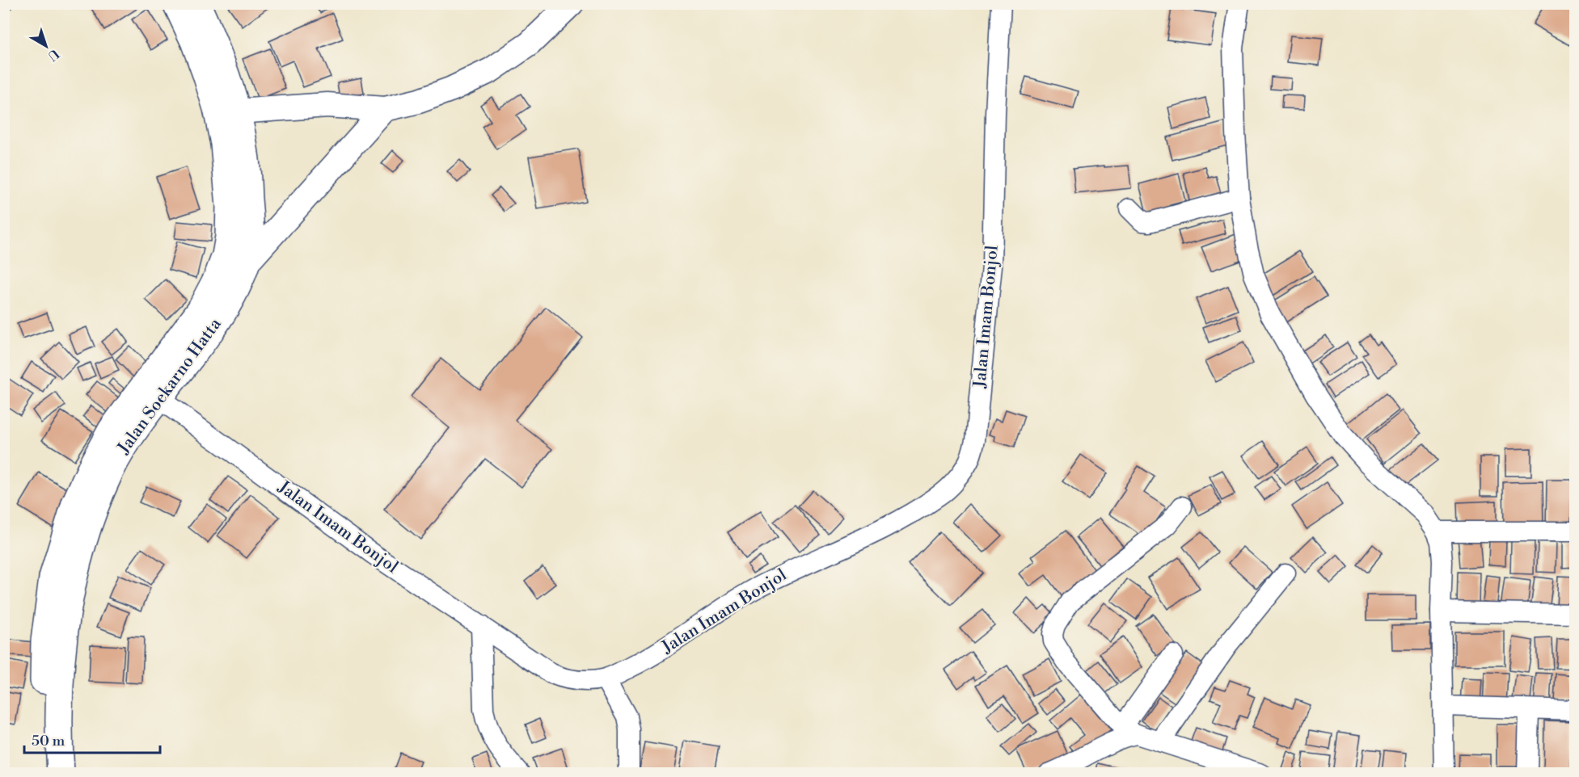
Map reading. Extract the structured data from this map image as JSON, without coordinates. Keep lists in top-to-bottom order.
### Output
{
  "streets": {
    "main road": ["Jalan Soekarno Hatta"],
    "street": ["Jalan Imam Bonjol"]
  },
  "crossings": [
    ["Jalan Imam Bonjol", "Jalan Soekarno Hatta"]
  ],
  "scale_bar": "50 m",
  "north": "bottom right"
}
